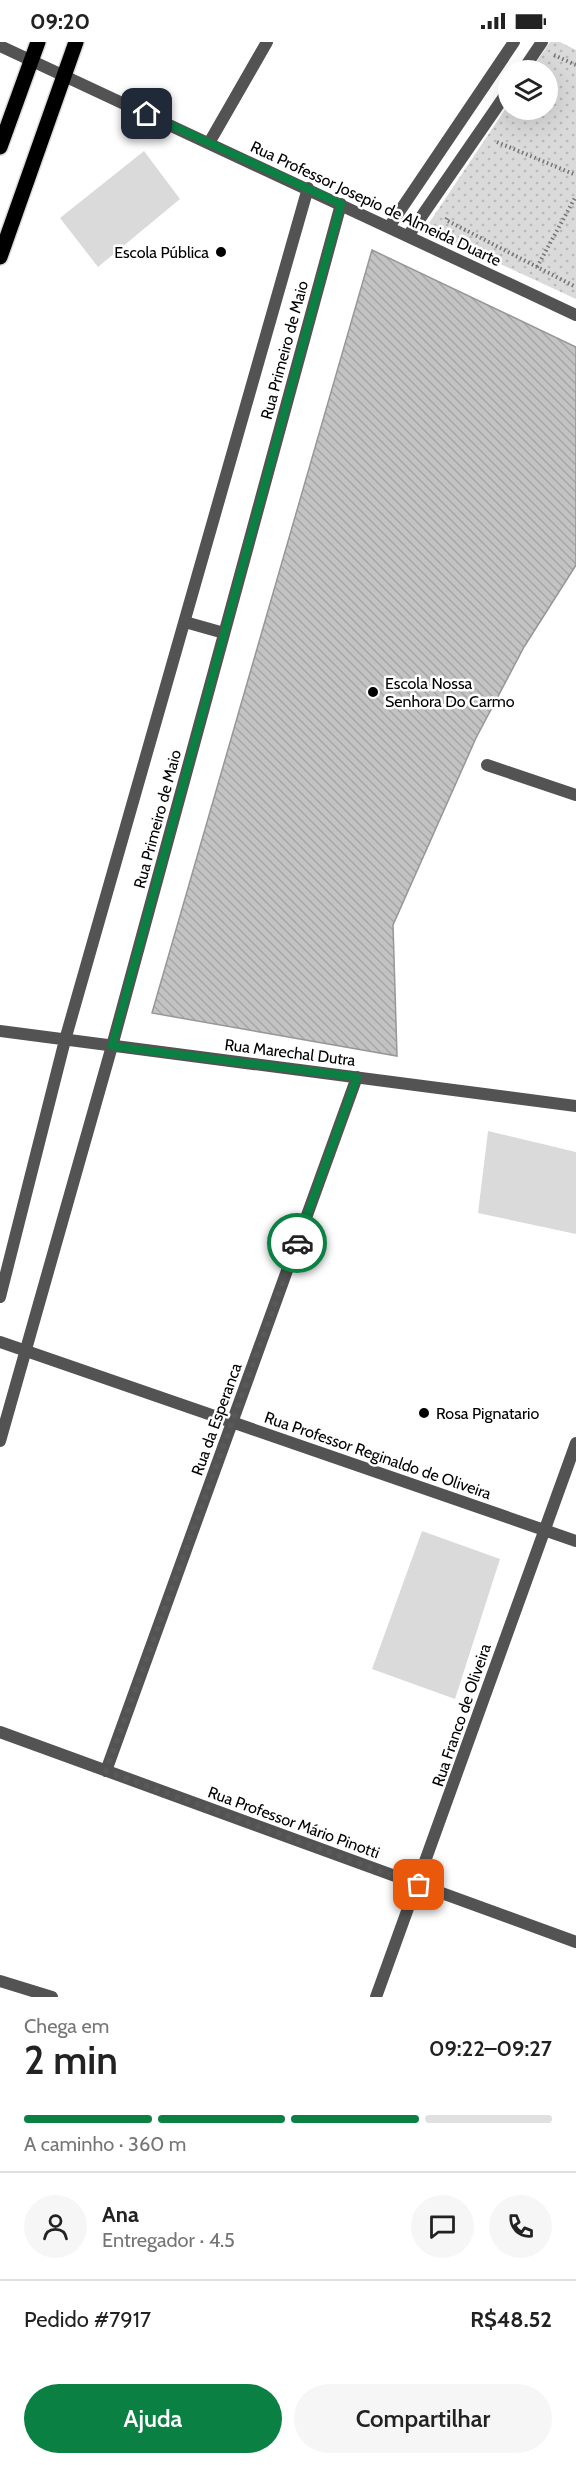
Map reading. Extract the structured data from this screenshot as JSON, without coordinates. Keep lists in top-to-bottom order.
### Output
{
  "streets": {
    "street": [
      "Rua Professor Josepio de Almeida Duarte",
      "Rua Primeiro de Maio",
      "Rua Marechal Dutra",
      "Rua da Esperanca",
      "Rua Professor Reginaldo de Oliveira",
      "Rua Franco de Oliveira",
      "Rua Professor Mário Pinotti"
    ]
  },
  "crossings": [
    ["Rua Professor Josepio de Almeida Duarte", "Rua Primeiro de Maio"],
    ["Rua Primeiro de Maio", "Rua Marechal Dutra"],
    ["Rua Primeiro de Maio", "Rua Professor Reginaldo de Oliveira"],
    ["Rua Marechal Dutra", "Rua da Esperanca"],
    ["Rua da Esperanca", "Rua Professor Reginaldo de Oliveira"],
    ["Rua da Esperanca", "Rua Professor Mário Pinotti"],
    ["Rua Professor Reginaldo de Oliveira", "Rua Franco de Oliveira"],
    ["Rua Franco de Oliveira", "Rua Professor Mário Pinotti"]
  ],
  "places": ["Escola Pública", "Escola Nossa Senhora Do Carmo", "Rosa Pignatario"],
  "page": {
    "status": "09:20",
    "heading": ["2 min", "Chega em", "09:22–09:27"],
    "panel": [
      "Ana",
      "Entregador · 4.5",
      "Pedido #7917",
      "R$48.52"
    ],
    "bar": "A caminho · 360 m",
    "buttons": ["Ajuda", "Compartilhar"]
  }
}
